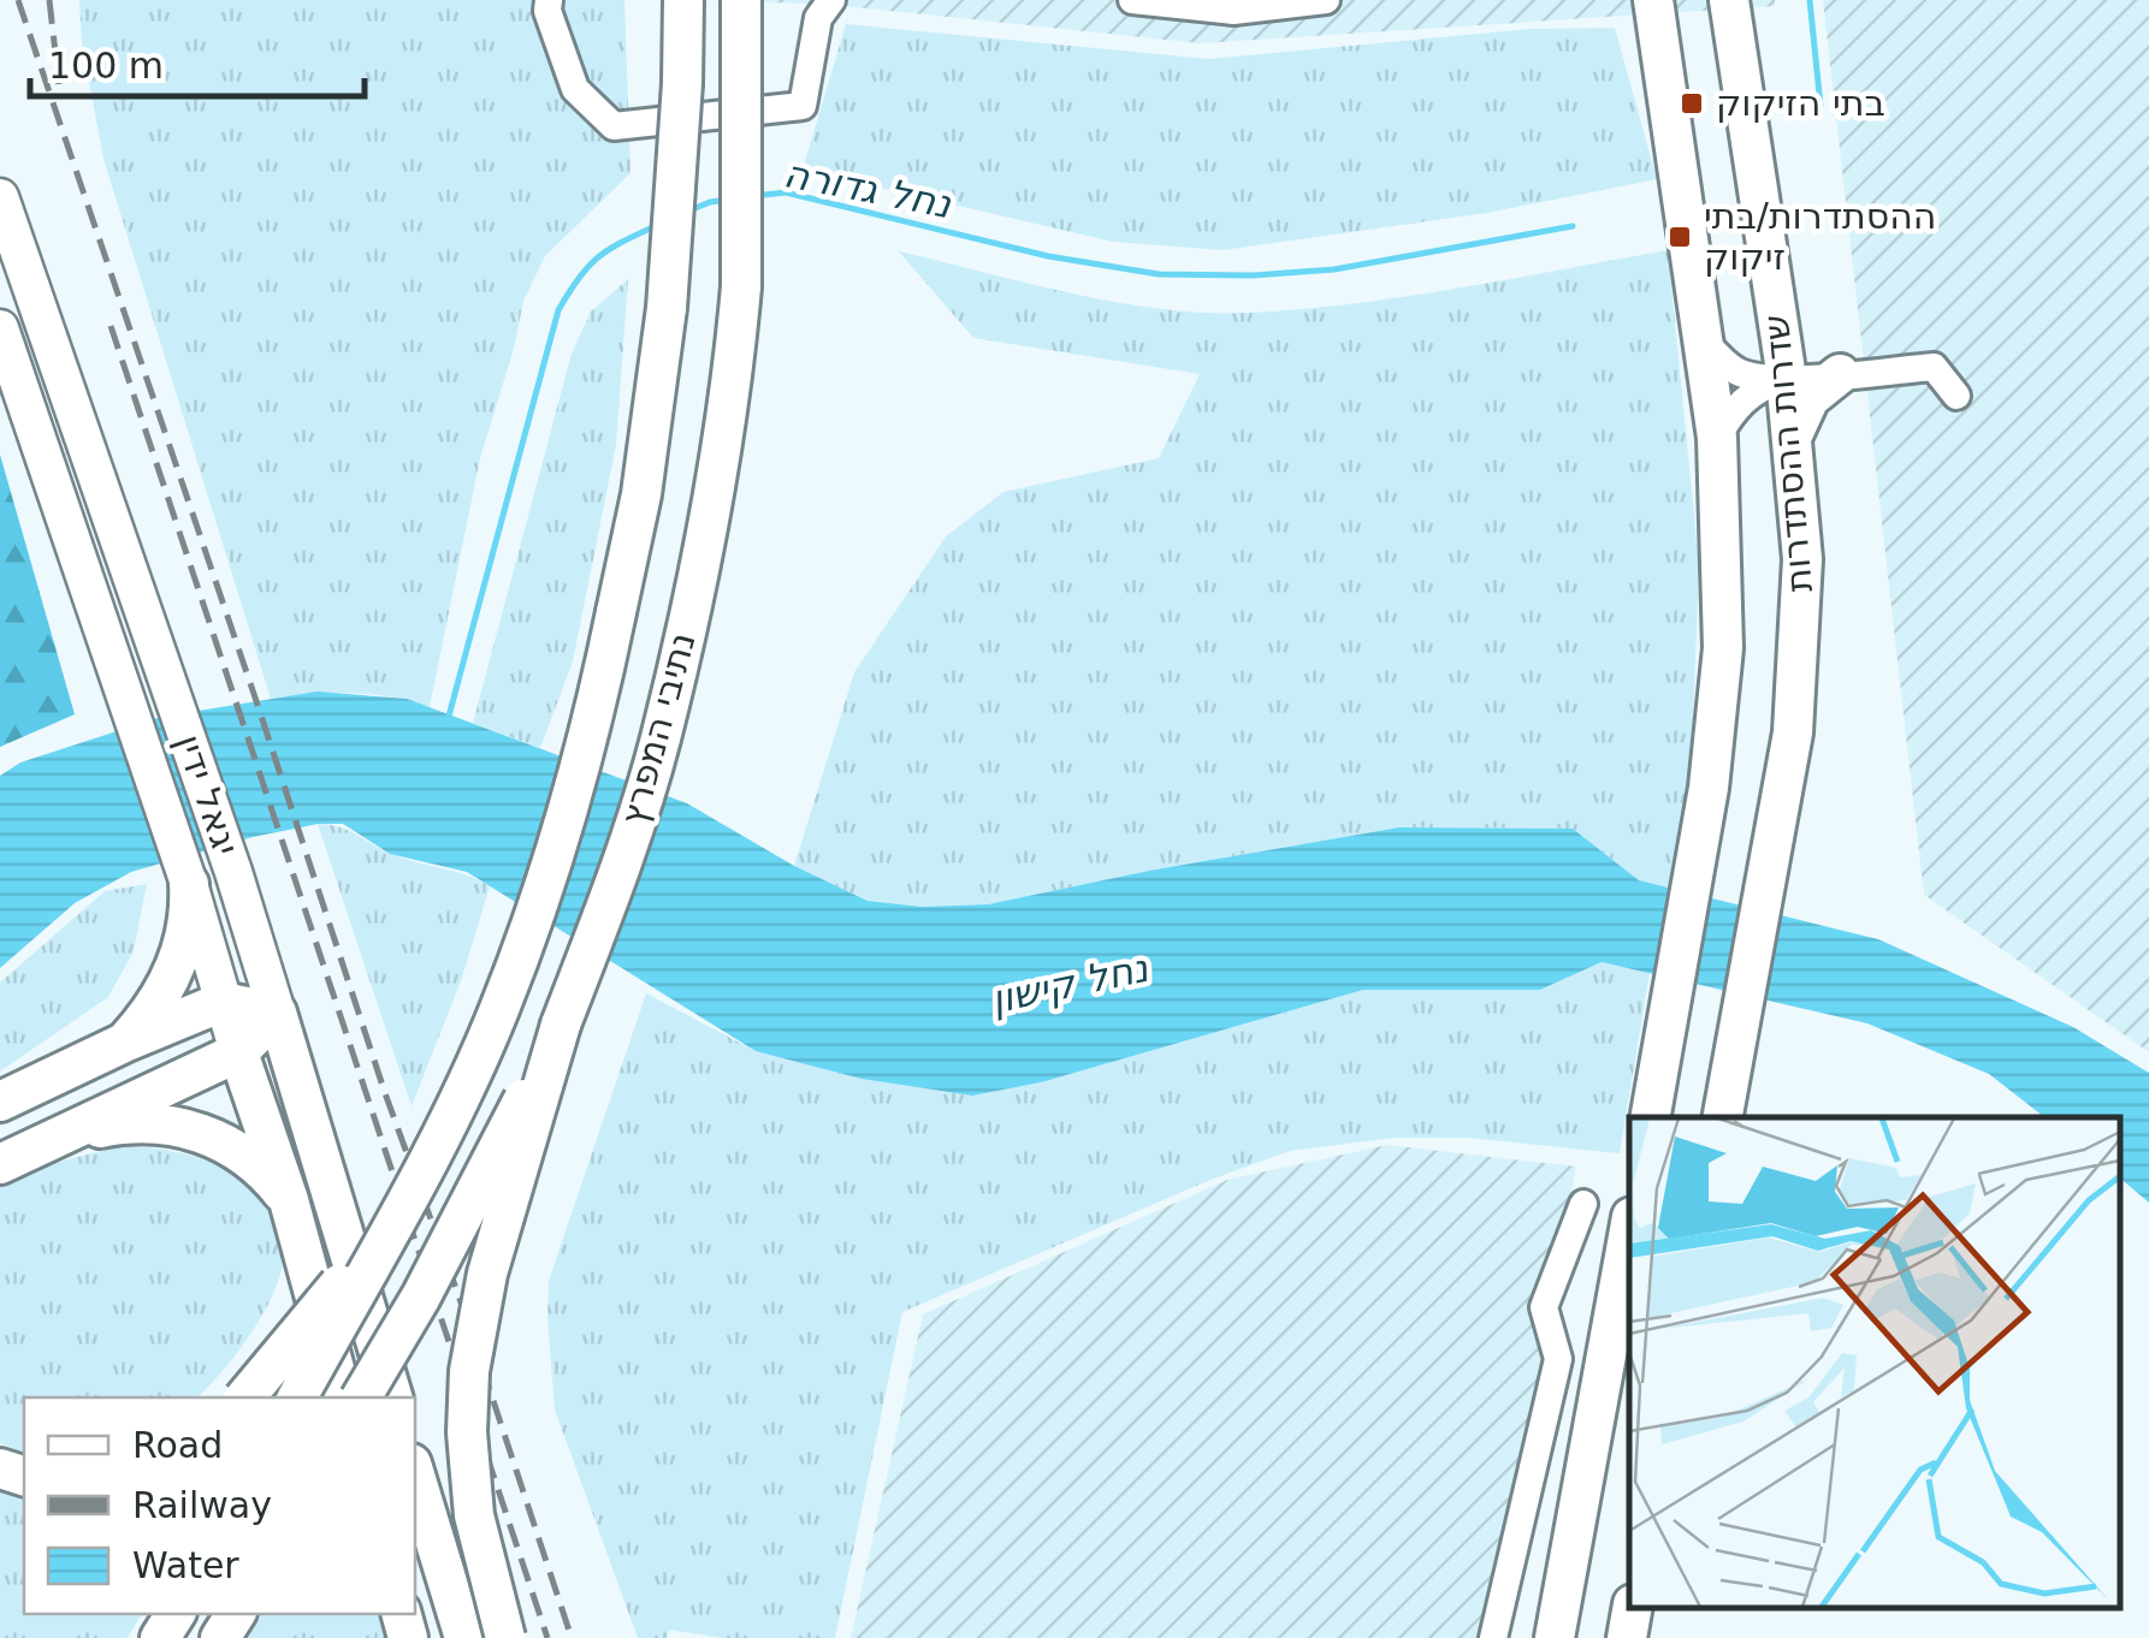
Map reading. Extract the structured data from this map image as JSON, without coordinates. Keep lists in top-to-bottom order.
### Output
{
  "streets": {
    "highway": ["שדרות ההסתדרות", "נתיבי המפרץ", "יגאל ידין"]
  },
  "water": ["נחל גדורה", "נחל קישון"],
  "places": {
    "transit": ["בתי הזיקוק", "ההסתדרות/בתי זיקוק"]
  },
  "legend": ["Road", "Railway", "Water"],
  "scale_bar": "100 m"
}
